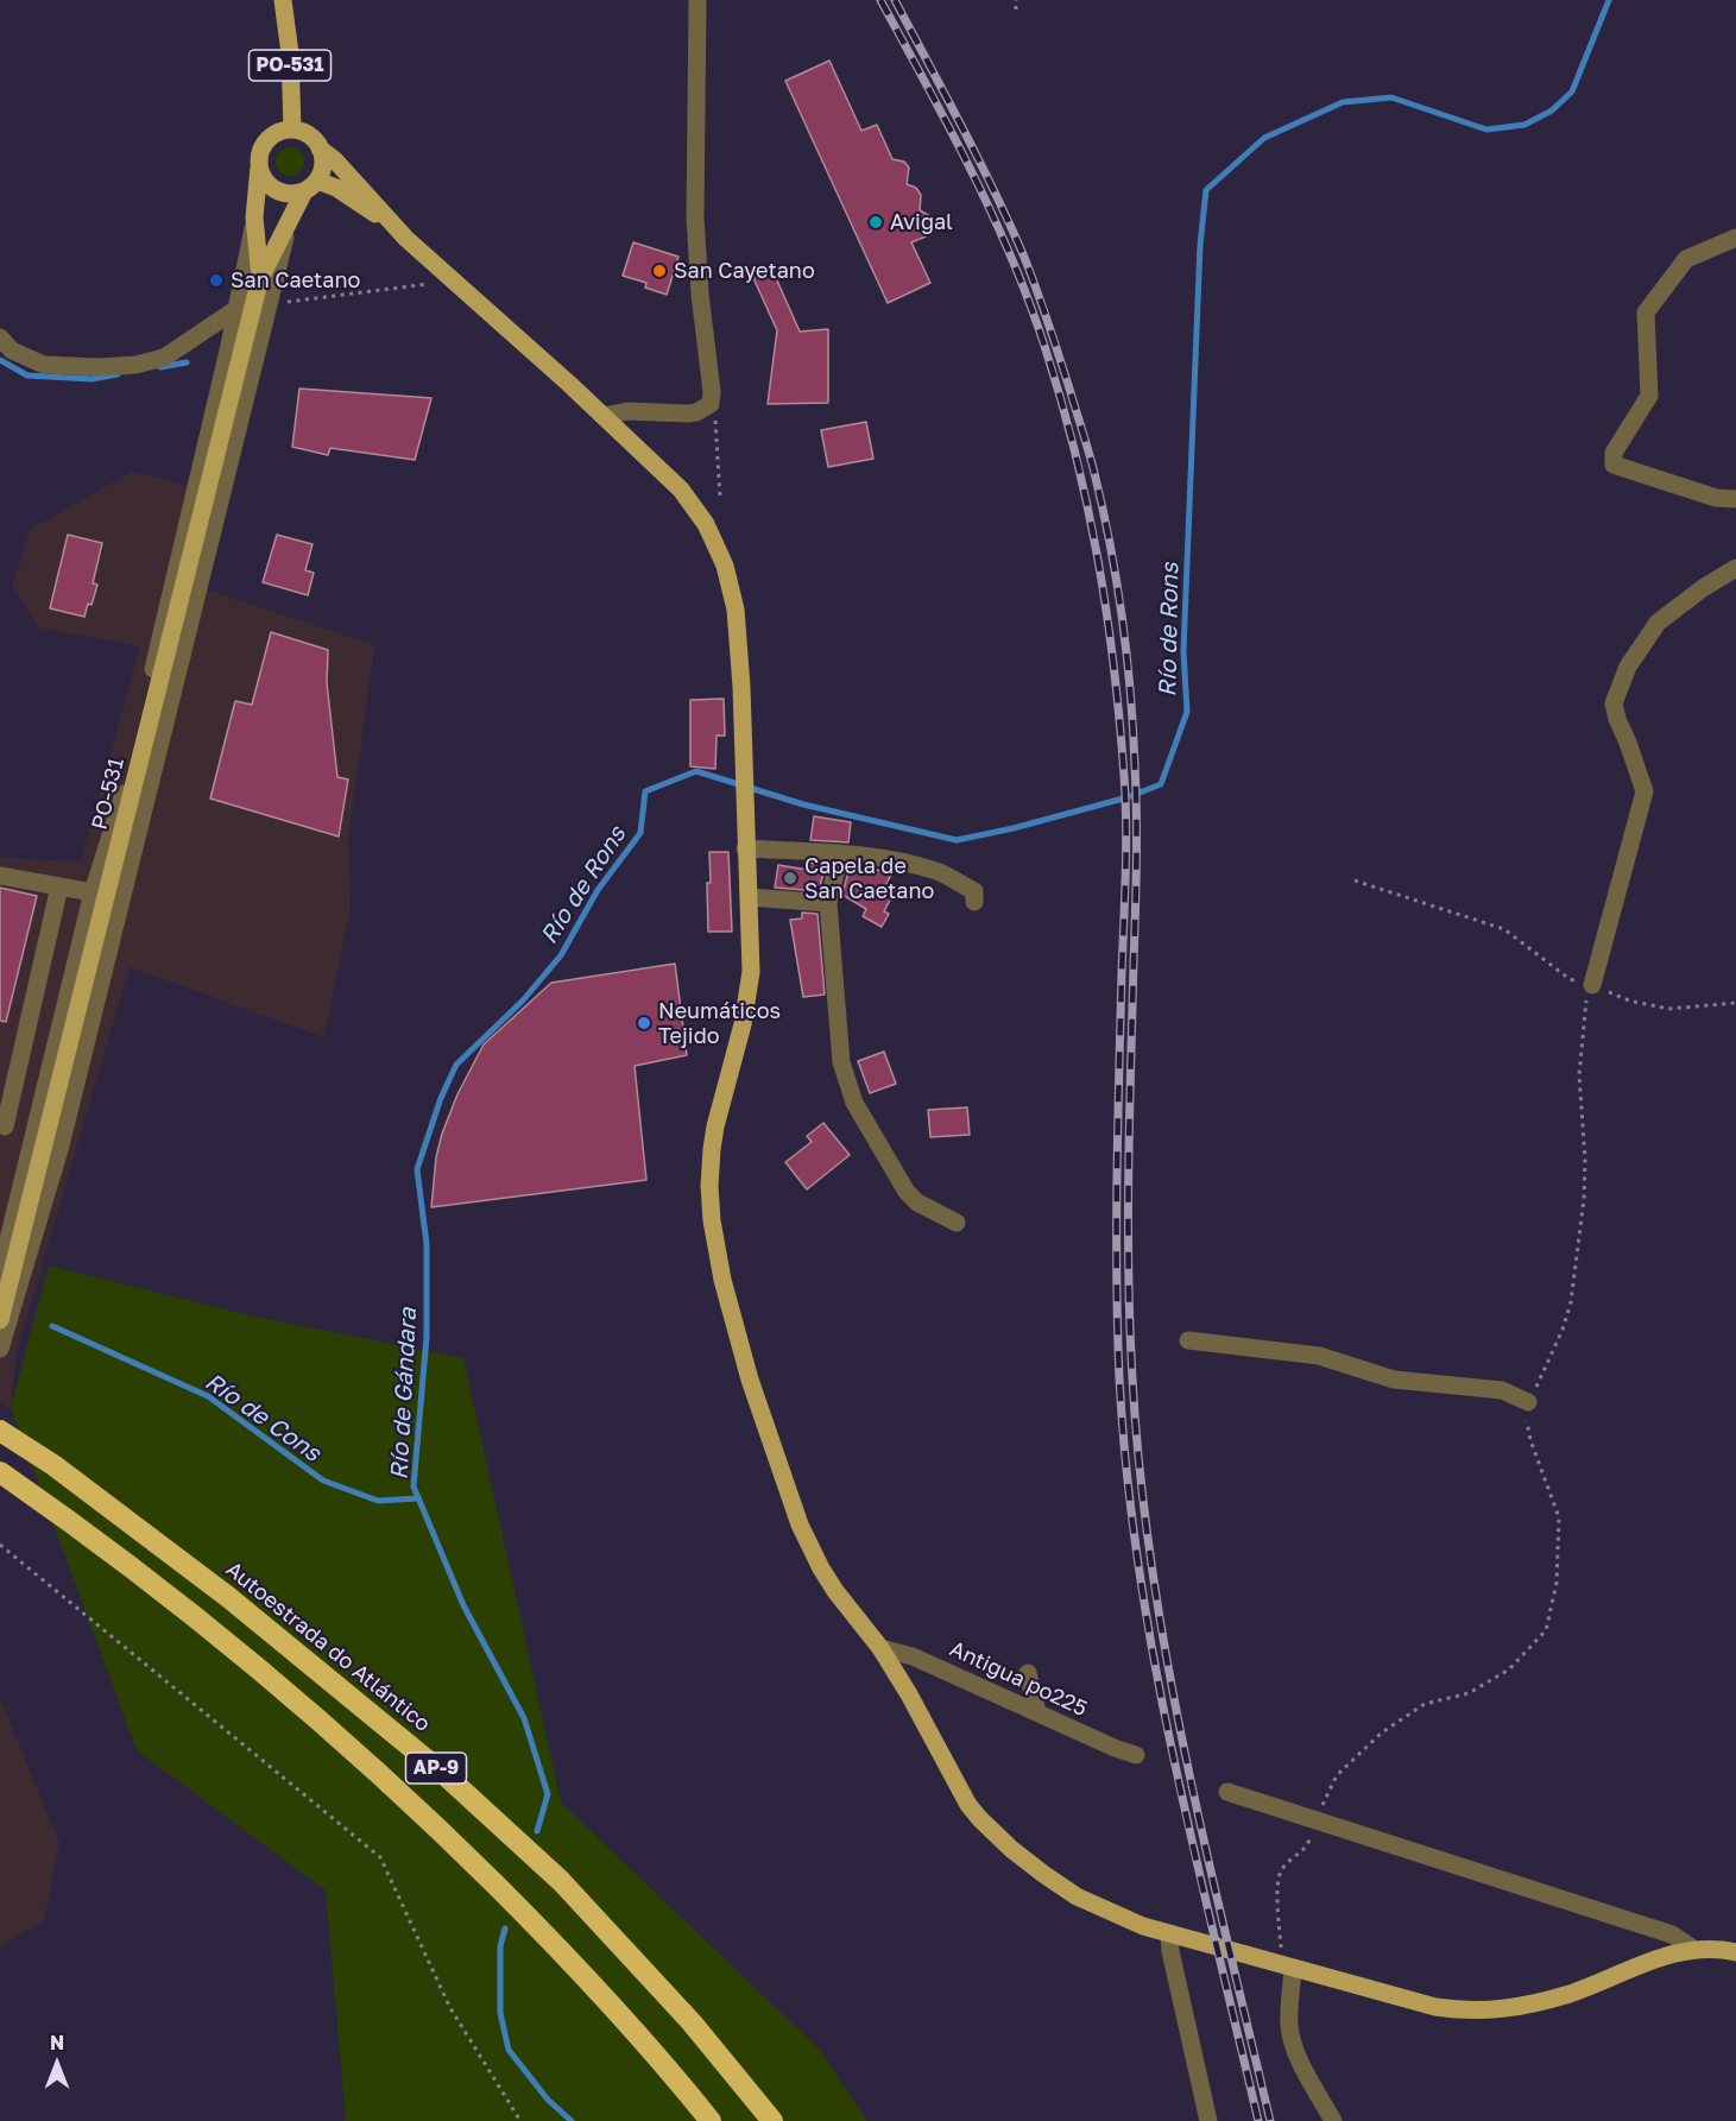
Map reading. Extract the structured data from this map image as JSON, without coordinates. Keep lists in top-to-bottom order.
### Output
{
  "streets": {
    "highway": ["Autoestrada do Atlántico", "AP-9"],
    "main road": ["PO-531"],
    "street": ["Antigua po225"]
  },
  "water": ["Río de Rons", "Río de Gándara", "Río de Cons"],
  "places": [
    "Avigal",
    "San Cayetano",
    "San Caetano",
    "Capela de San Caetano",
    "Neumáticos Tejido"
  ],
  "north": "top"
}
